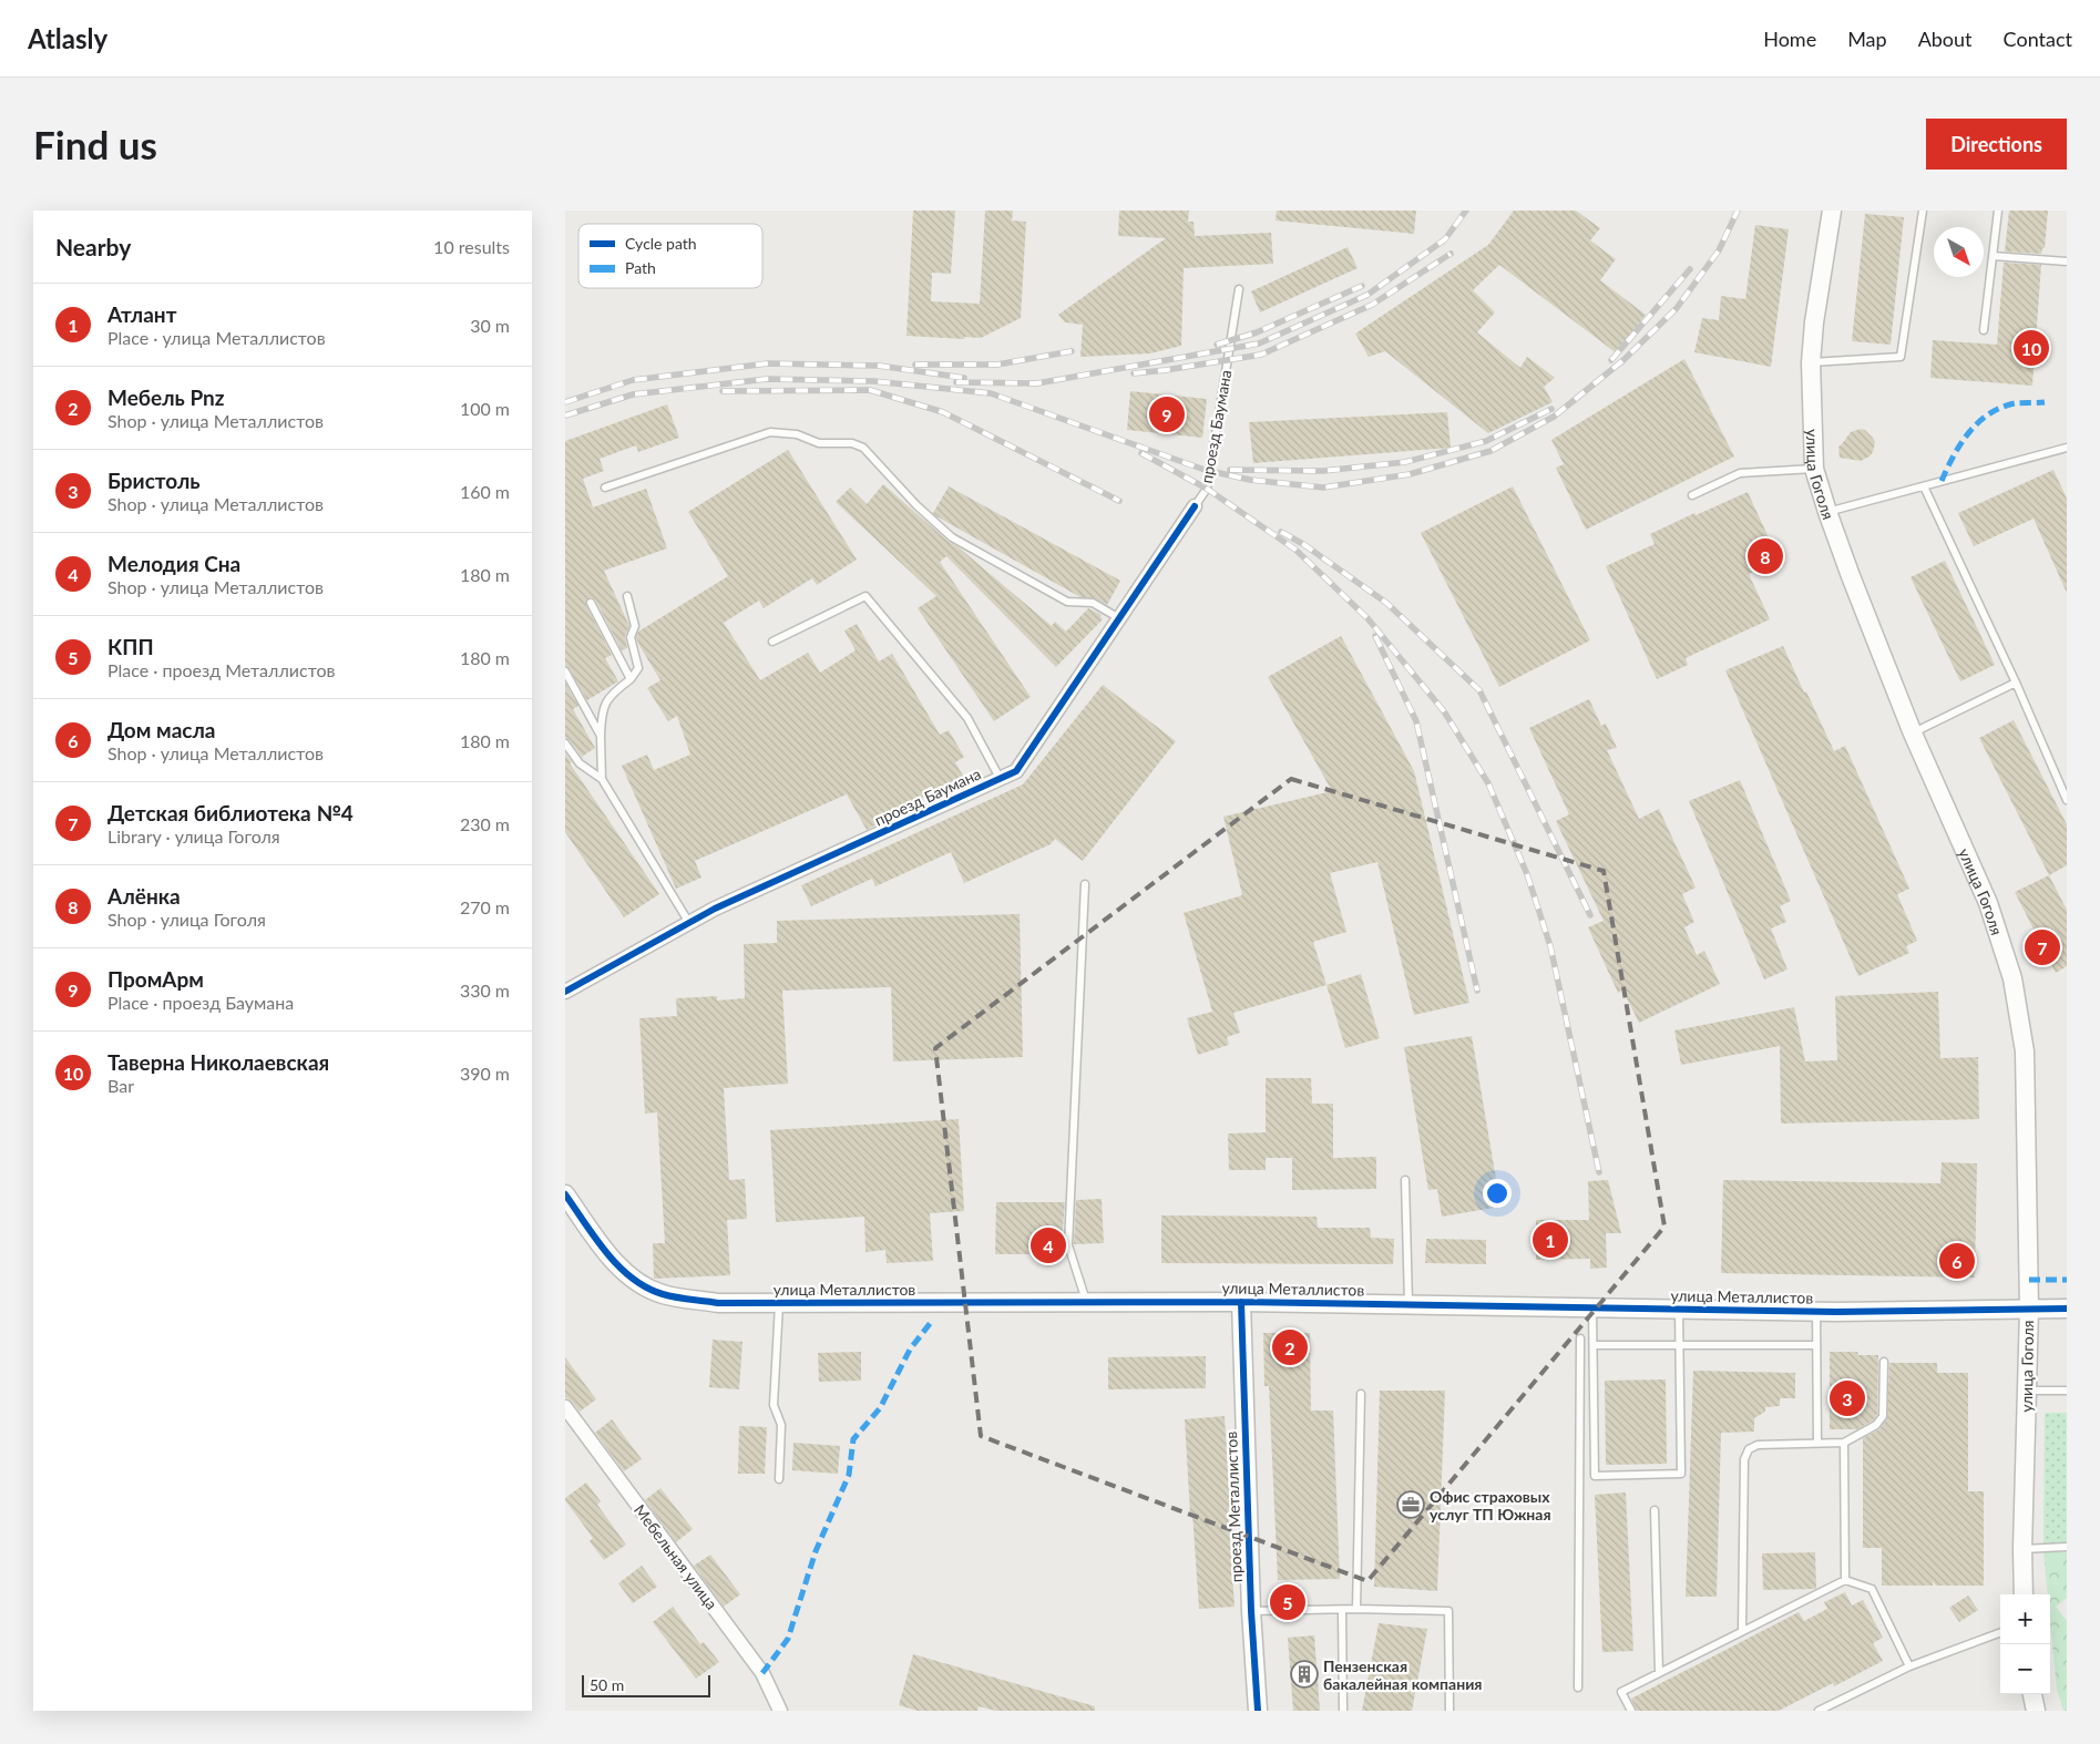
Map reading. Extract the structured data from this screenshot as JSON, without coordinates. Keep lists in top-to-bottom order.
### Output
{
  "streets": {
    "street": [
      "проезд Баумана",
      "улица Гоголя",
      "улица Металлистов",
      "проезд Металлистов",
      "Мебельная улица"
    ]
  },
  "crossings": [
    ["улица Гоголя", "улица Металлистов"],
    ["улица Металлистов", "проезд Металлистов"]
  ],
  "places": {
    "office": ["Офис страховых услуг ТП Южная"],
    "building": ["Пензенская бакалейная компания"]
  },
  "legend": ["Cycle path", "Path"],
  "scale_bar": "50 m",
  "north": "bottom right",
  "page": {
    "header": "Atlasly",
    "nav": [
      "Home",
      "Map",
      "About",
      "Contact"
    ],
    "buttons": "Directions",
    "title": "Find us",
    "heading": ["Nearby", "10 results"],
    "list": [
      {
        "mark": "1",
        "name": "Атлант",
        "note": "Place · улица Металлистов",
        "value": "30 m"
      },
      {
        "mark": "2",
        "name": "Мебель Pnz",
        "note": "Shop · улица Металлистов",
        "value": "100 m"
      },
      {
        "mark": "3",
        "name": "Бристоль",
        "note": "Shop · улица Металлистов",
        "value": "160 m"
      },
      {
        "mark": "4",
        "name": "Мелодия Сна",
        "note": "Shop · улица Металлистов",
        "value": "180 m"
      },
      {
        "mark": "5",
        "name": "КПП",
        "note": "Place · проезд Металлистов",
        "value": "180 m"
      },
      {
        "mark": "6",
        "name": "Дом масла",
        "note": "Shop · улица Металлистов",
        "value": "180 m"
      },
      {
        "mark": "7",
        "name": "Детская библиотека №4",
        "note": "Library · улица Гоголя",
        "value": "230 m"
      },
      {
        "mark": "8",
        "name": "Алёнка",
        "note": "Shop · улица Гоголя",
        "value": "270 m"
      },
      {
        "mark": "9",
        "name": "ПромАрм",
        "note": "Place · проезд Баумана",
        "value": "330 m"
      },
      {
        "mark": "10",
        "name": "Таверна Николаевская",
        "note": "Bar",
        "value": "390 m"
      }
    ],
    "pins": [
      "10",
      "9",
      "8",
      "7",
      "1",
      "4",
      "6",
      "2",
      "3",
      "5"
    ],
    "map_buttons": ["+", "−"],
    "scale": "50 m"
  }
}
